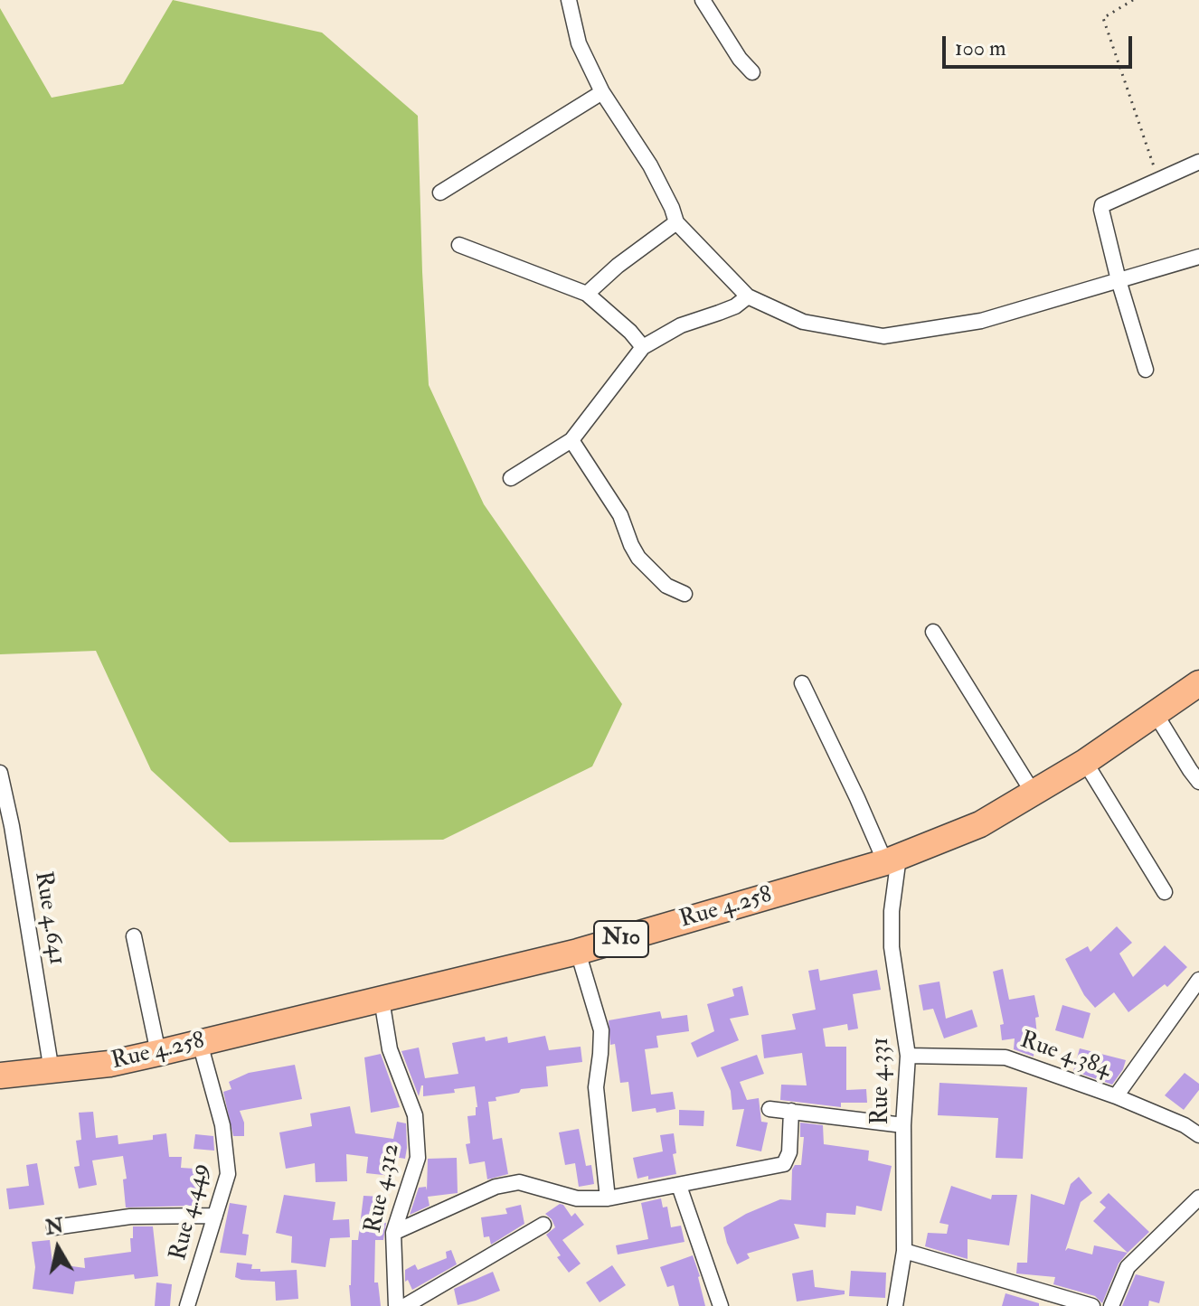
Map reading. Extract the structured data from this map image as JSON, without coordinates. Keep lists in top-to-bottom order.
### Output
{
  "streets": {
    "highway": ["Rue 4.258", "N10"],
    "street": [
      "Rue 4.641",
      "Rue 4.384",
      "Rue 4.331",
      "Rue 4.312",
      "Rue 4.449"
    ]
  },
  "crossings": [
    ["Rue 4.258", "Rue 4.641"],
    ["Rue 4.258", "Rue 4.331"],
    ["Rue 4.258", "Rue 4.312"],
    ["Rue 4.258", "Rue 4.449"],
    ["Rue 4.384", "Rue 4.331"]
  ],
  "scale_bar": "100 m",
  "north": "top"
}
